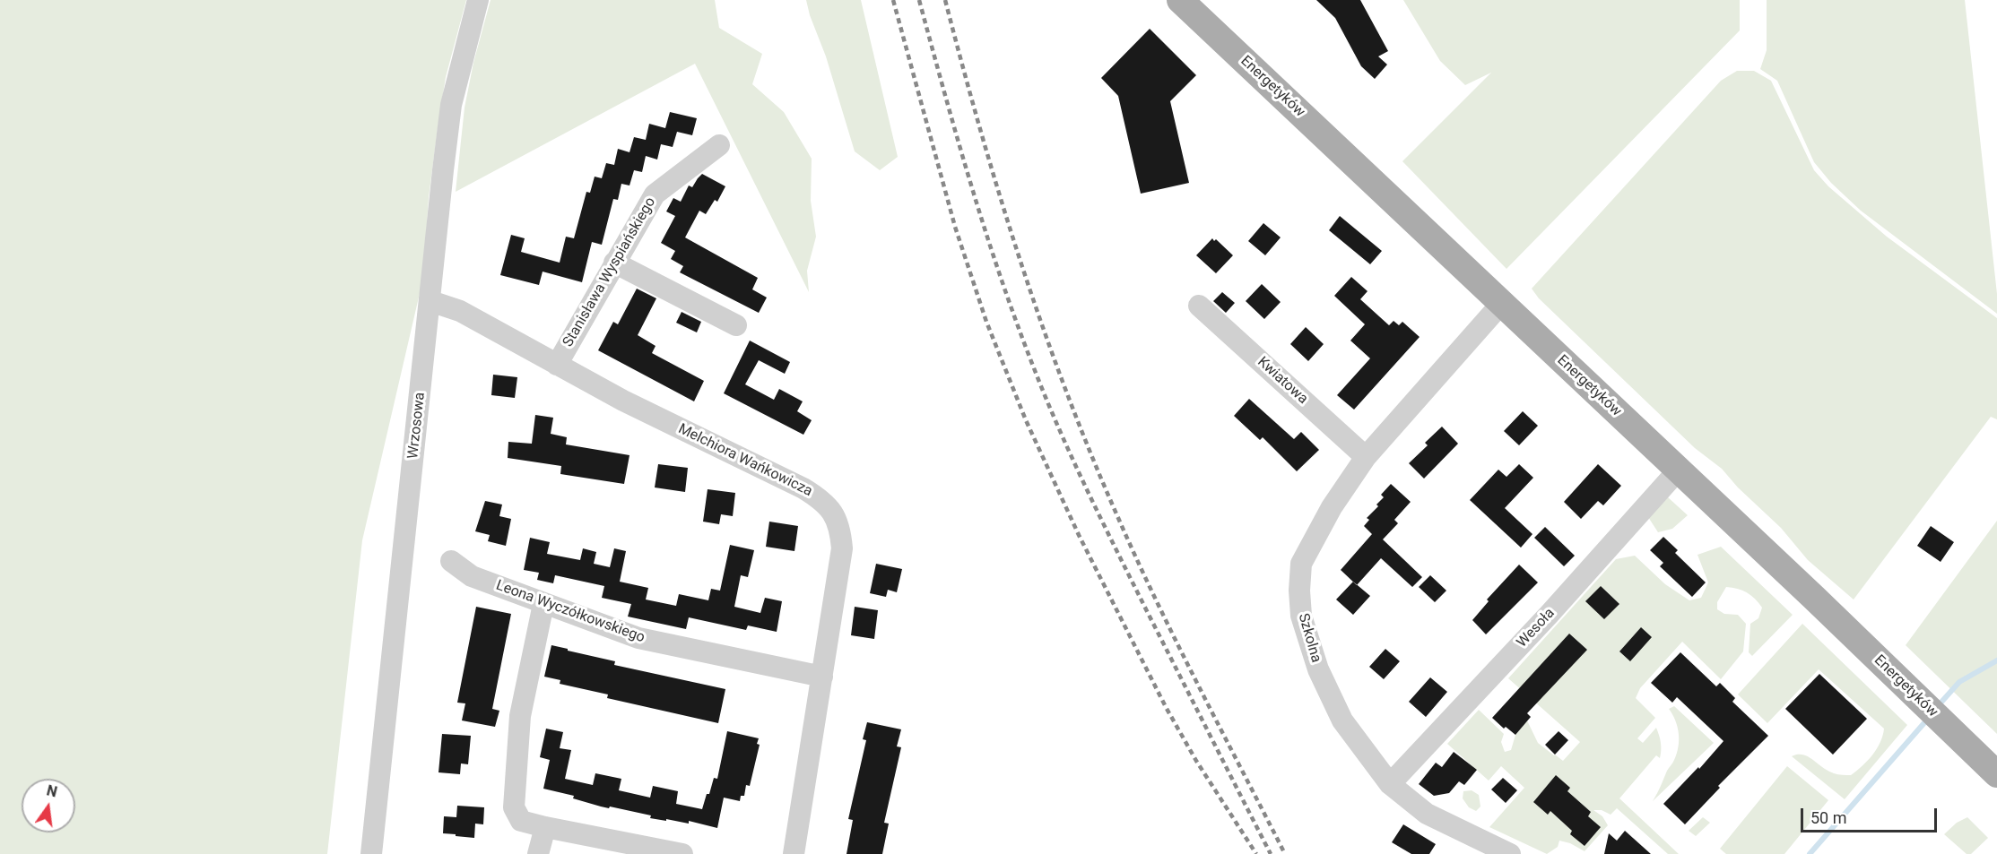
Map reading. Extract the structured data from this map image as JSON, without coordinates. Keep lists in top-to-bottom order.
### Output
{
  "streets": {
    "main road": ["Energetyków"],
    "street": [
      "Stanisława Wyspiańskiego",
      "Kwiatowa",
      "Wrzosowa",
      "Melchiora Wańkowicza",
      "Leona Wyczółkowskiego",
      "Wesoła",
      "Szkolna"
    ]
  },
  "crossings": [
    ["Energetyków", "Wesoła"],
    ["Energetyków", "Szkolna"],
    ["Stanisława Wyspiańskiego", "Melchiora Wańkowicza"],
    ["Kwiatowa", "Szkolna"],
    ["Wrzosowa", "Melchiora Wańkowicza"],
    ["Melchiora Wańkowicza", "Leona Wyczółkowskiego"],
    ["Wesoła", "Szkolna"]
  ],
  "scale_bar": "50 m",
  "north": "top"
}
